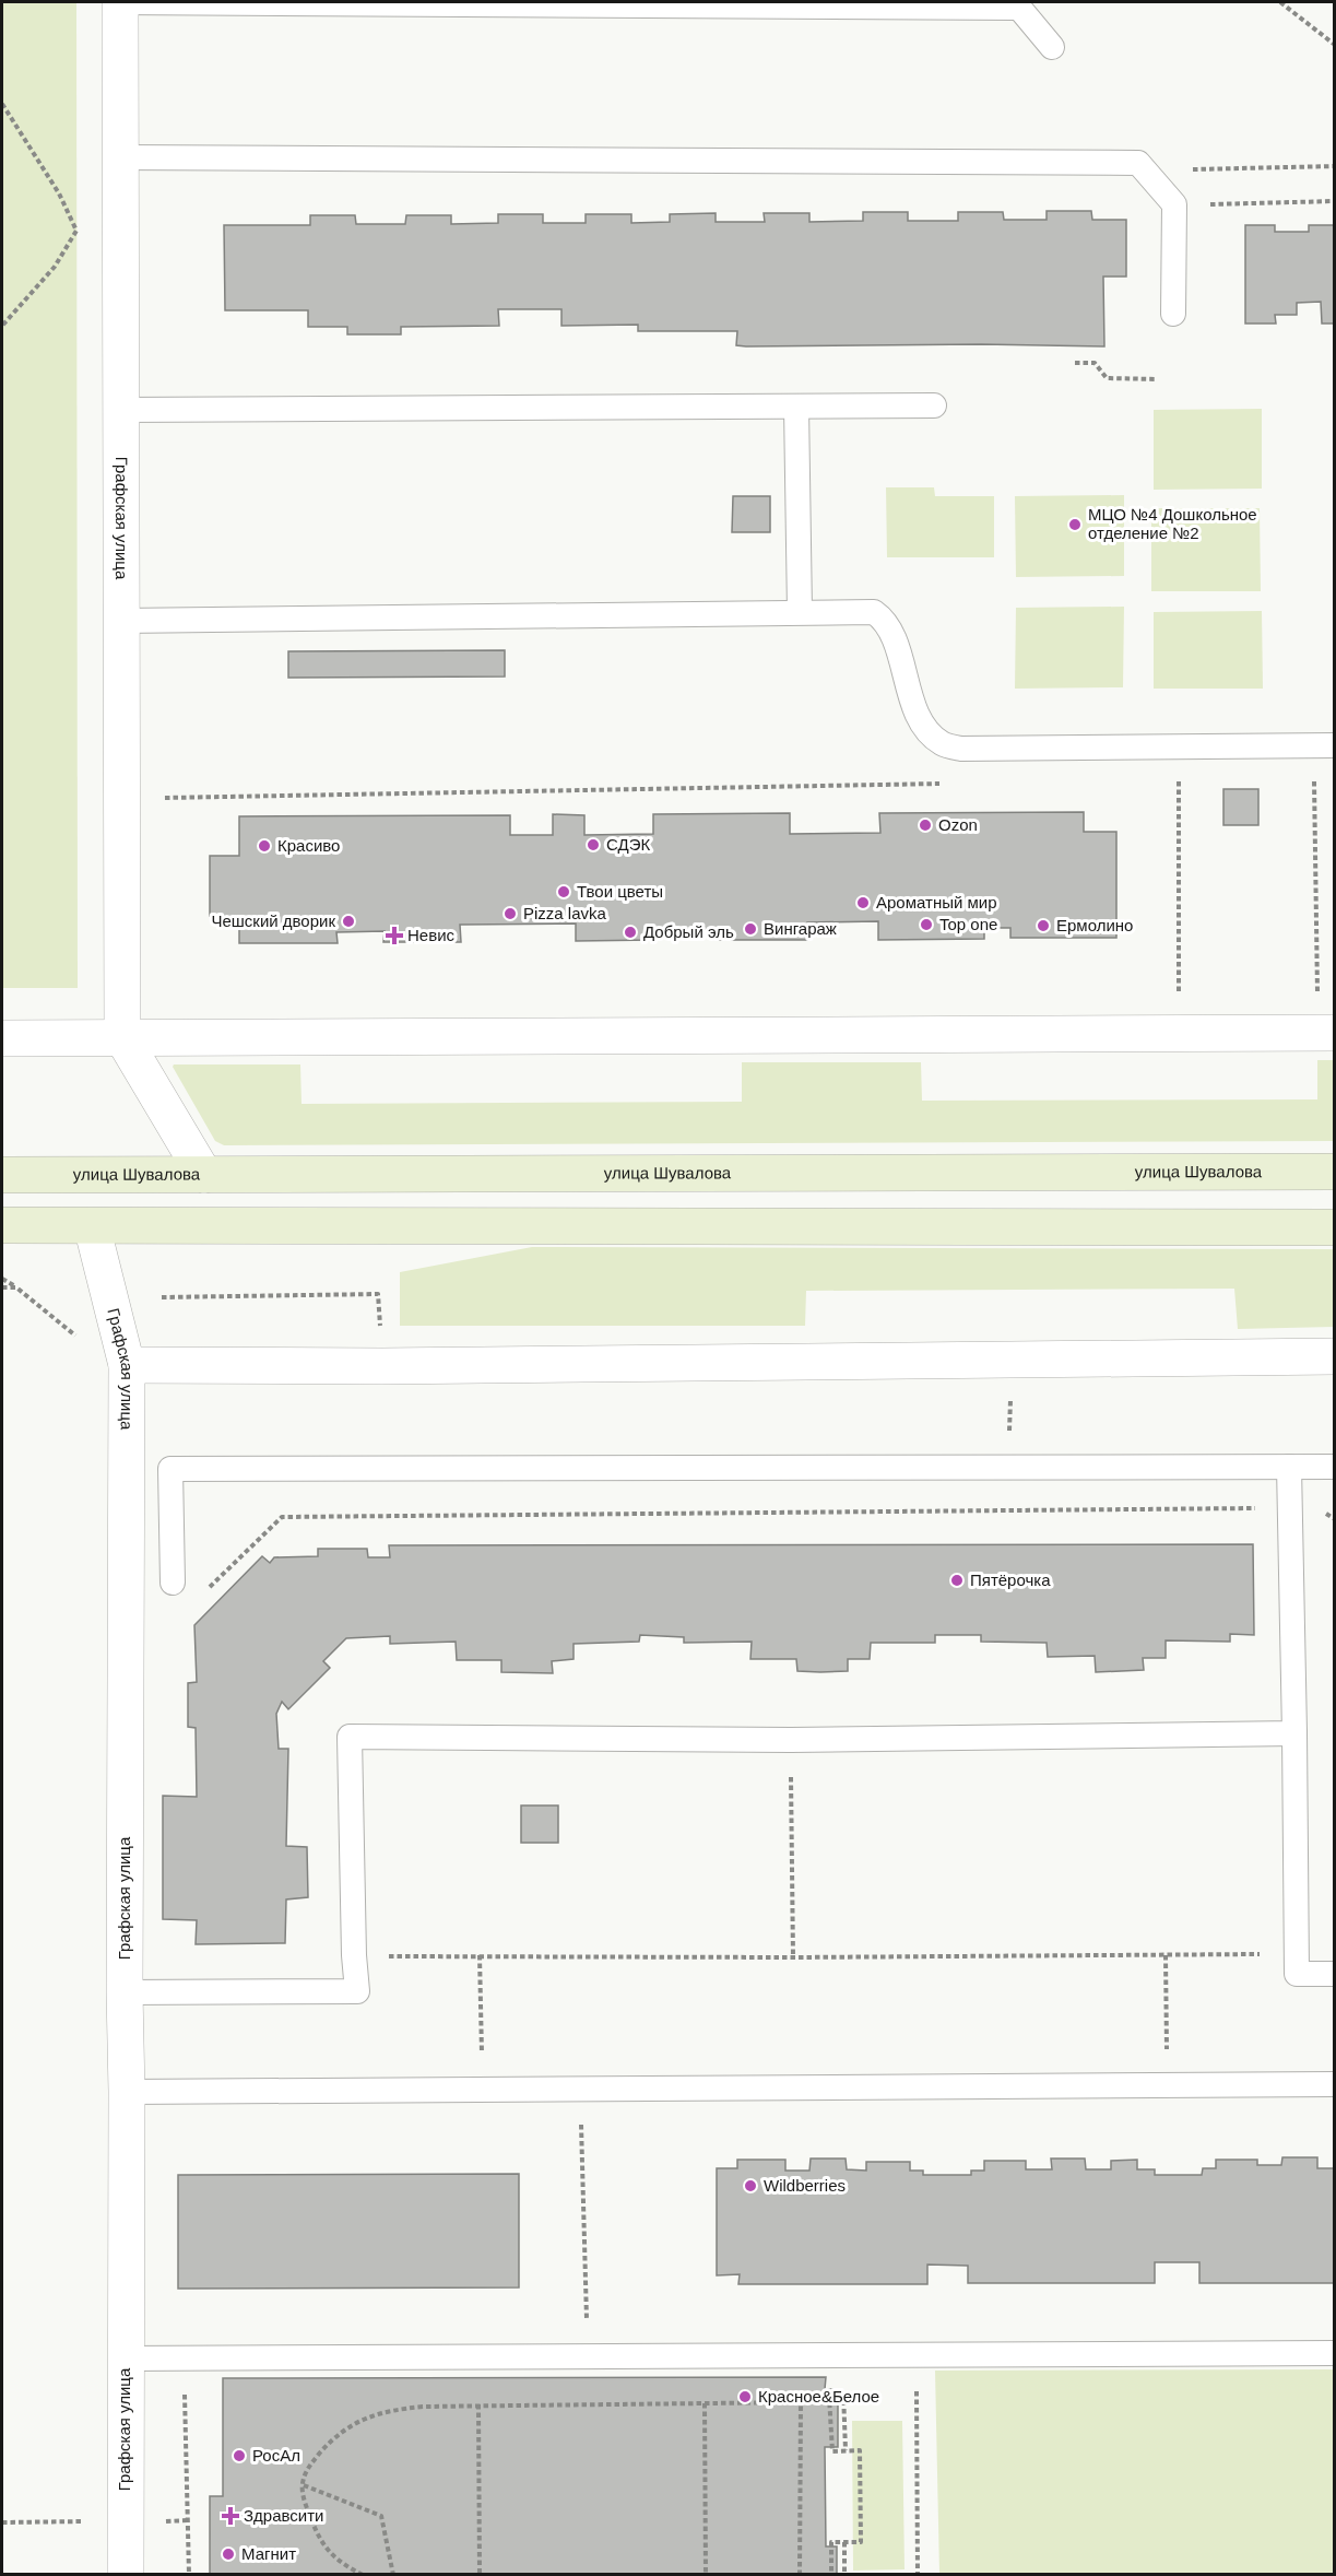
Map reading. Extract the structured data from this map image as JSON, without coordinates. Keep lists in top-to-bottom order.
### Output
{
  "streets": {
    "street": ["Графская улица", "улица Шувалова"]
  },
  "places": {
    "other": [
      "МЦО №4 Дошкольное отделение №2",
      "Ozon",
      "СДЭК",
      "Красиво",
      "Твои цветы",
      "Ароматный мир",
      "Pizza lavka",
      "Чешский дворик",
      "Top one",
      "Ермолино",
      "Вингараж",
      "Добрый эль",
      "Пятёрочка",
      "Wildberries",
      "Красное&Белое",
      "РосАл",
      "Магнит"
    ],
    "health": ["Невис", "Здравсити"]
  }
}
